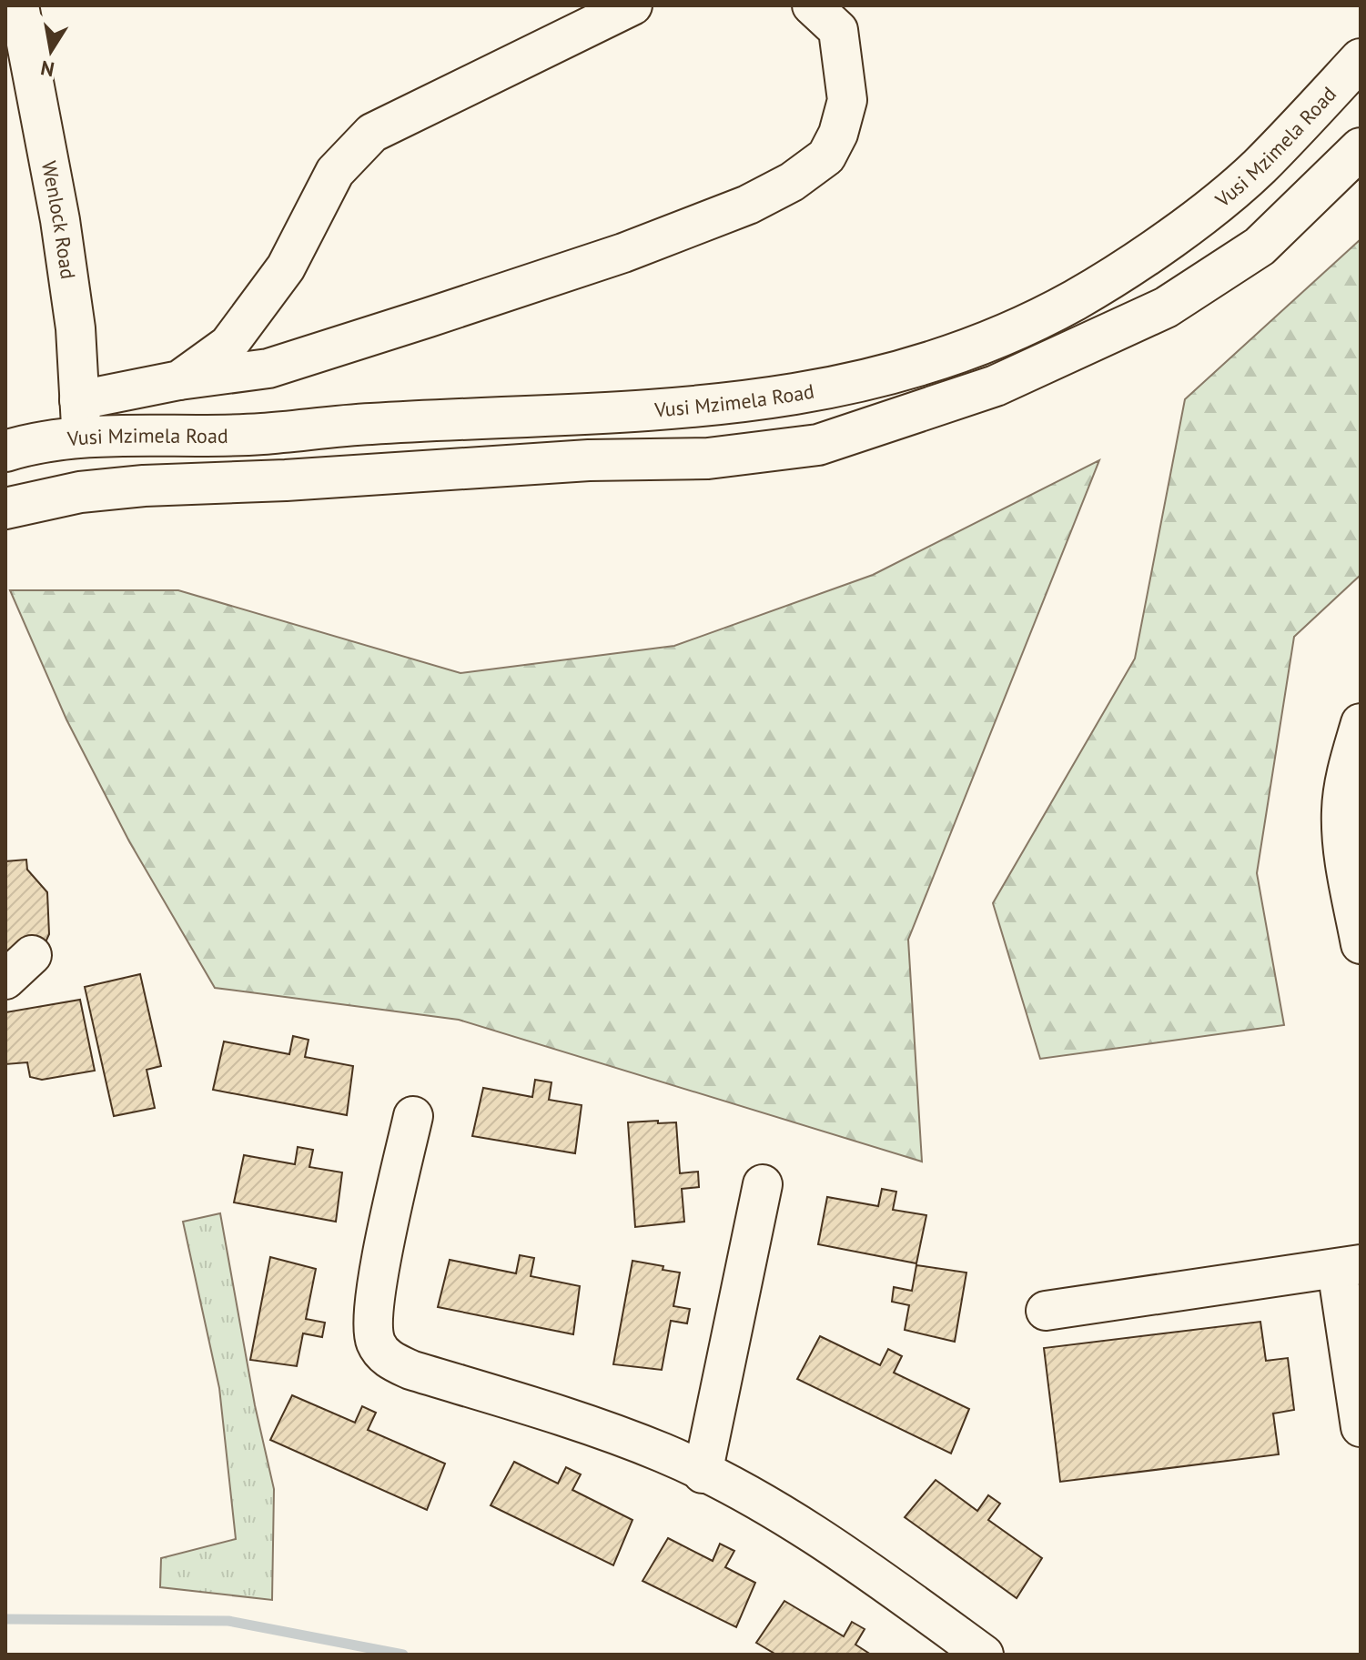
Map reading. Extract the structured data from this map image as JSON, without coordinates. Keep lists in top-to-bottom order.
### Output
{
  "streets": {
    "main road": ["Vusi Mzimela Road"],
    "street": ["Wenlock Road"]
  },
  "crossings": [
    ["Vusi Mzimela Road", "Wenlock Road"]
  ],
  "north": "bottom"
}
